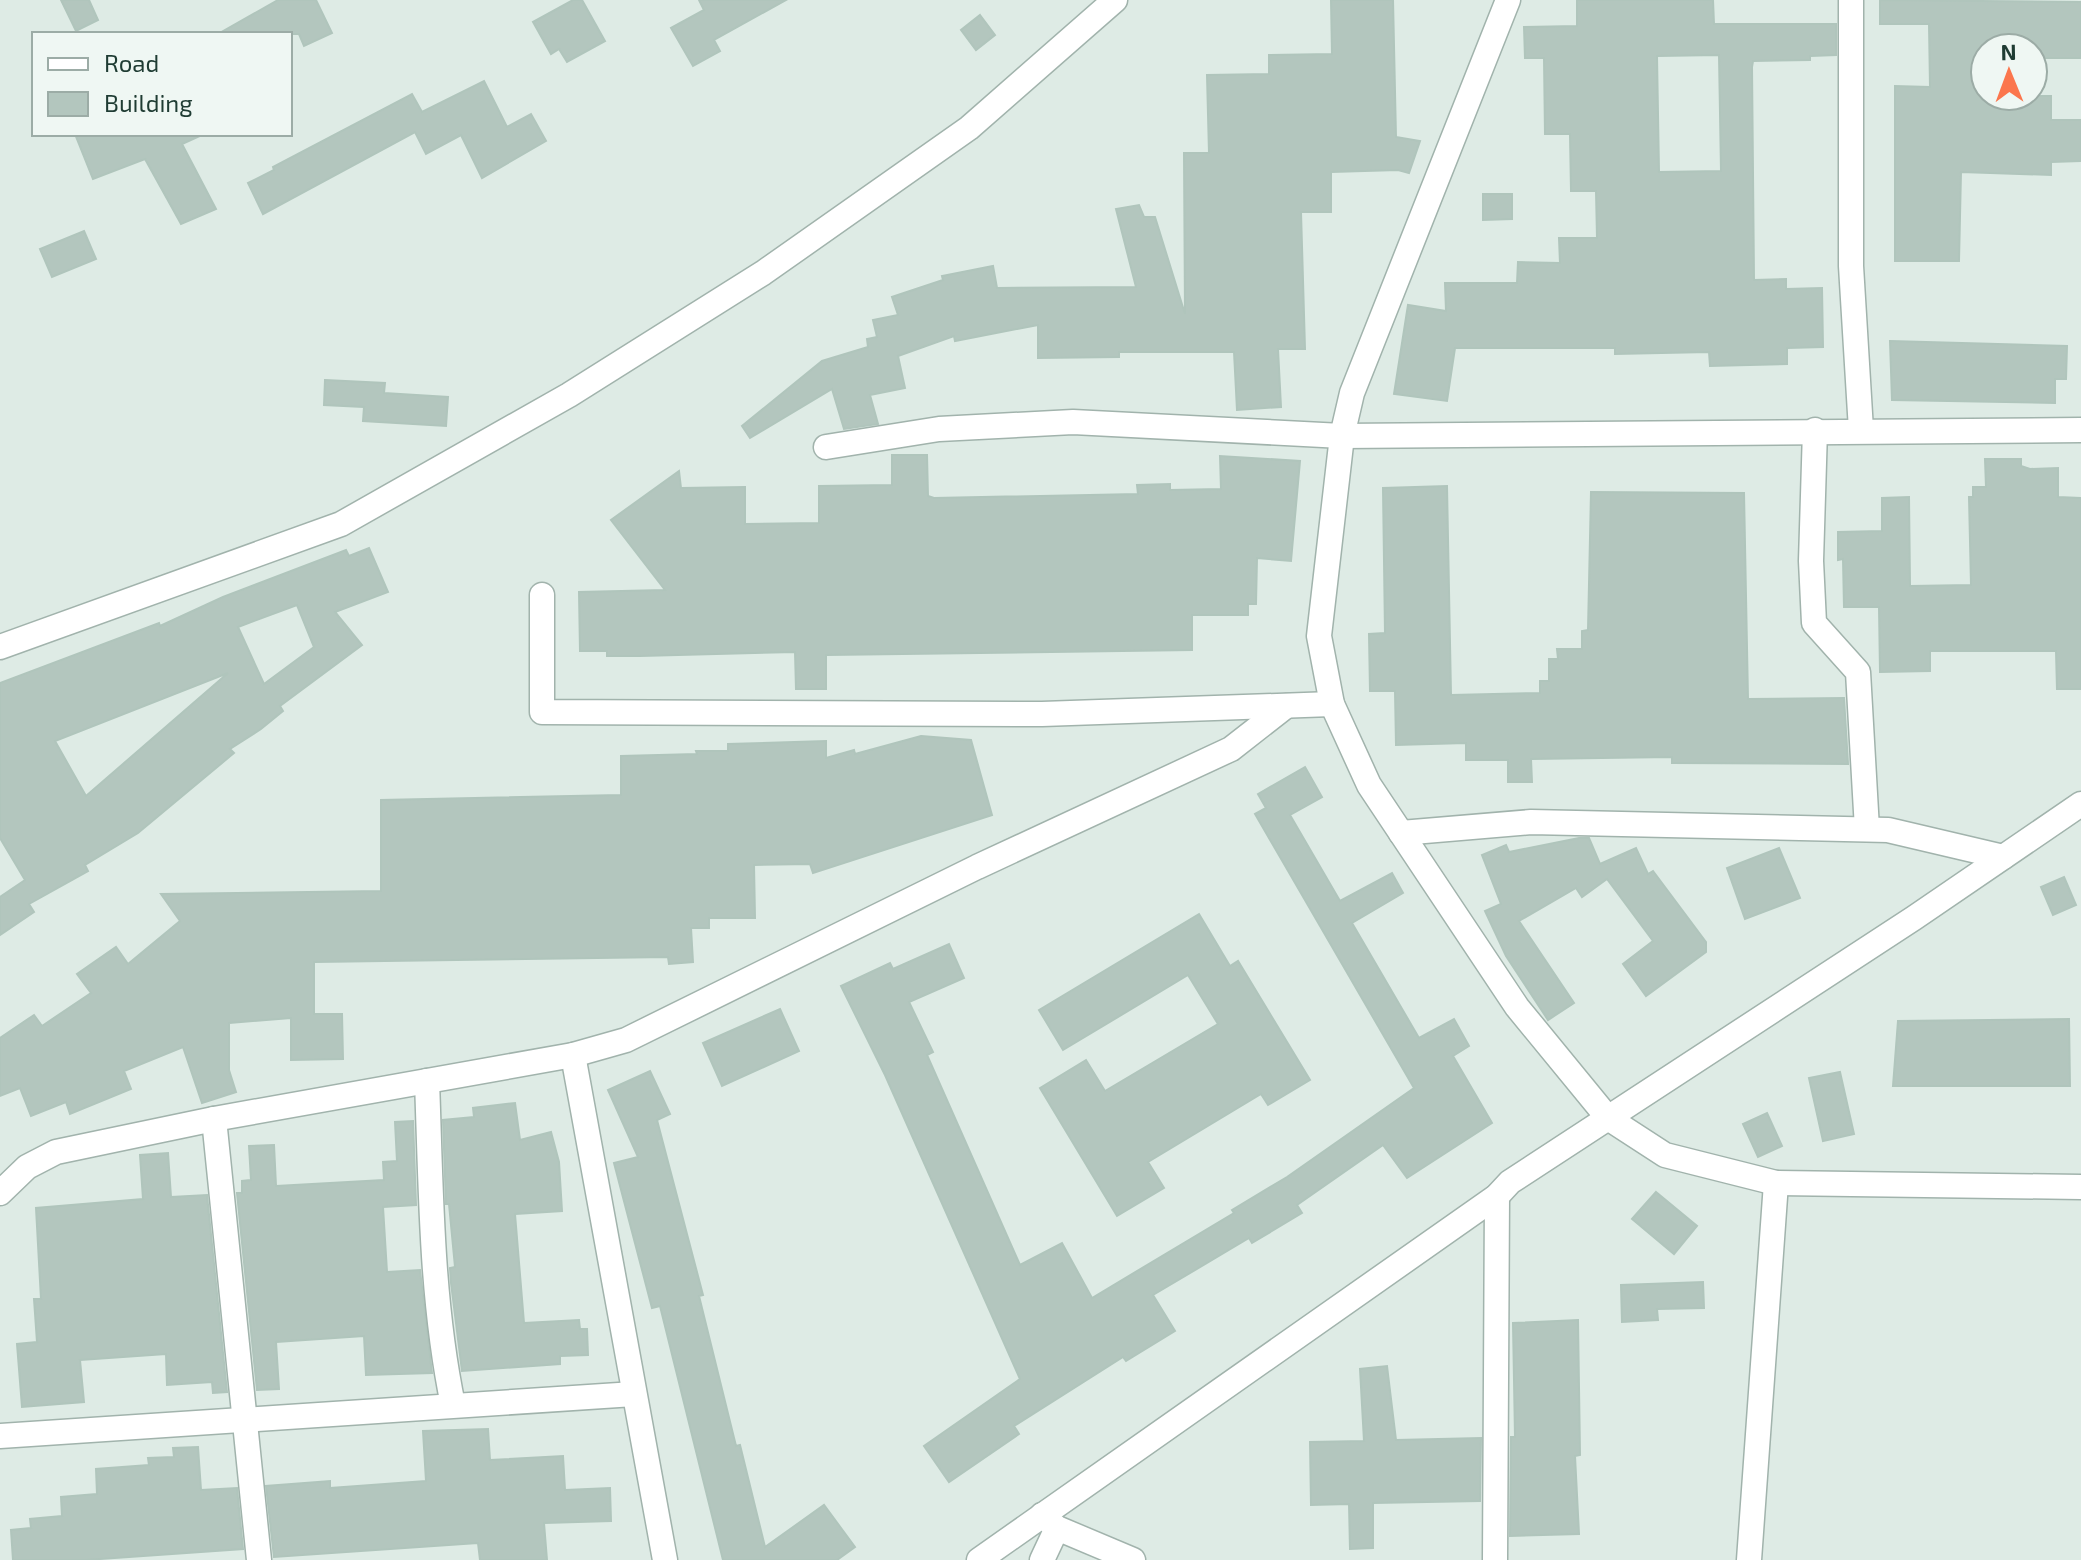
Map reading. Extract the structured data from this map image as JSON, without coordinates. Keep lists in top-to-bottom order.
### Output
{
  "legend": ["Road", "Building"],
  "north": "top"
}
